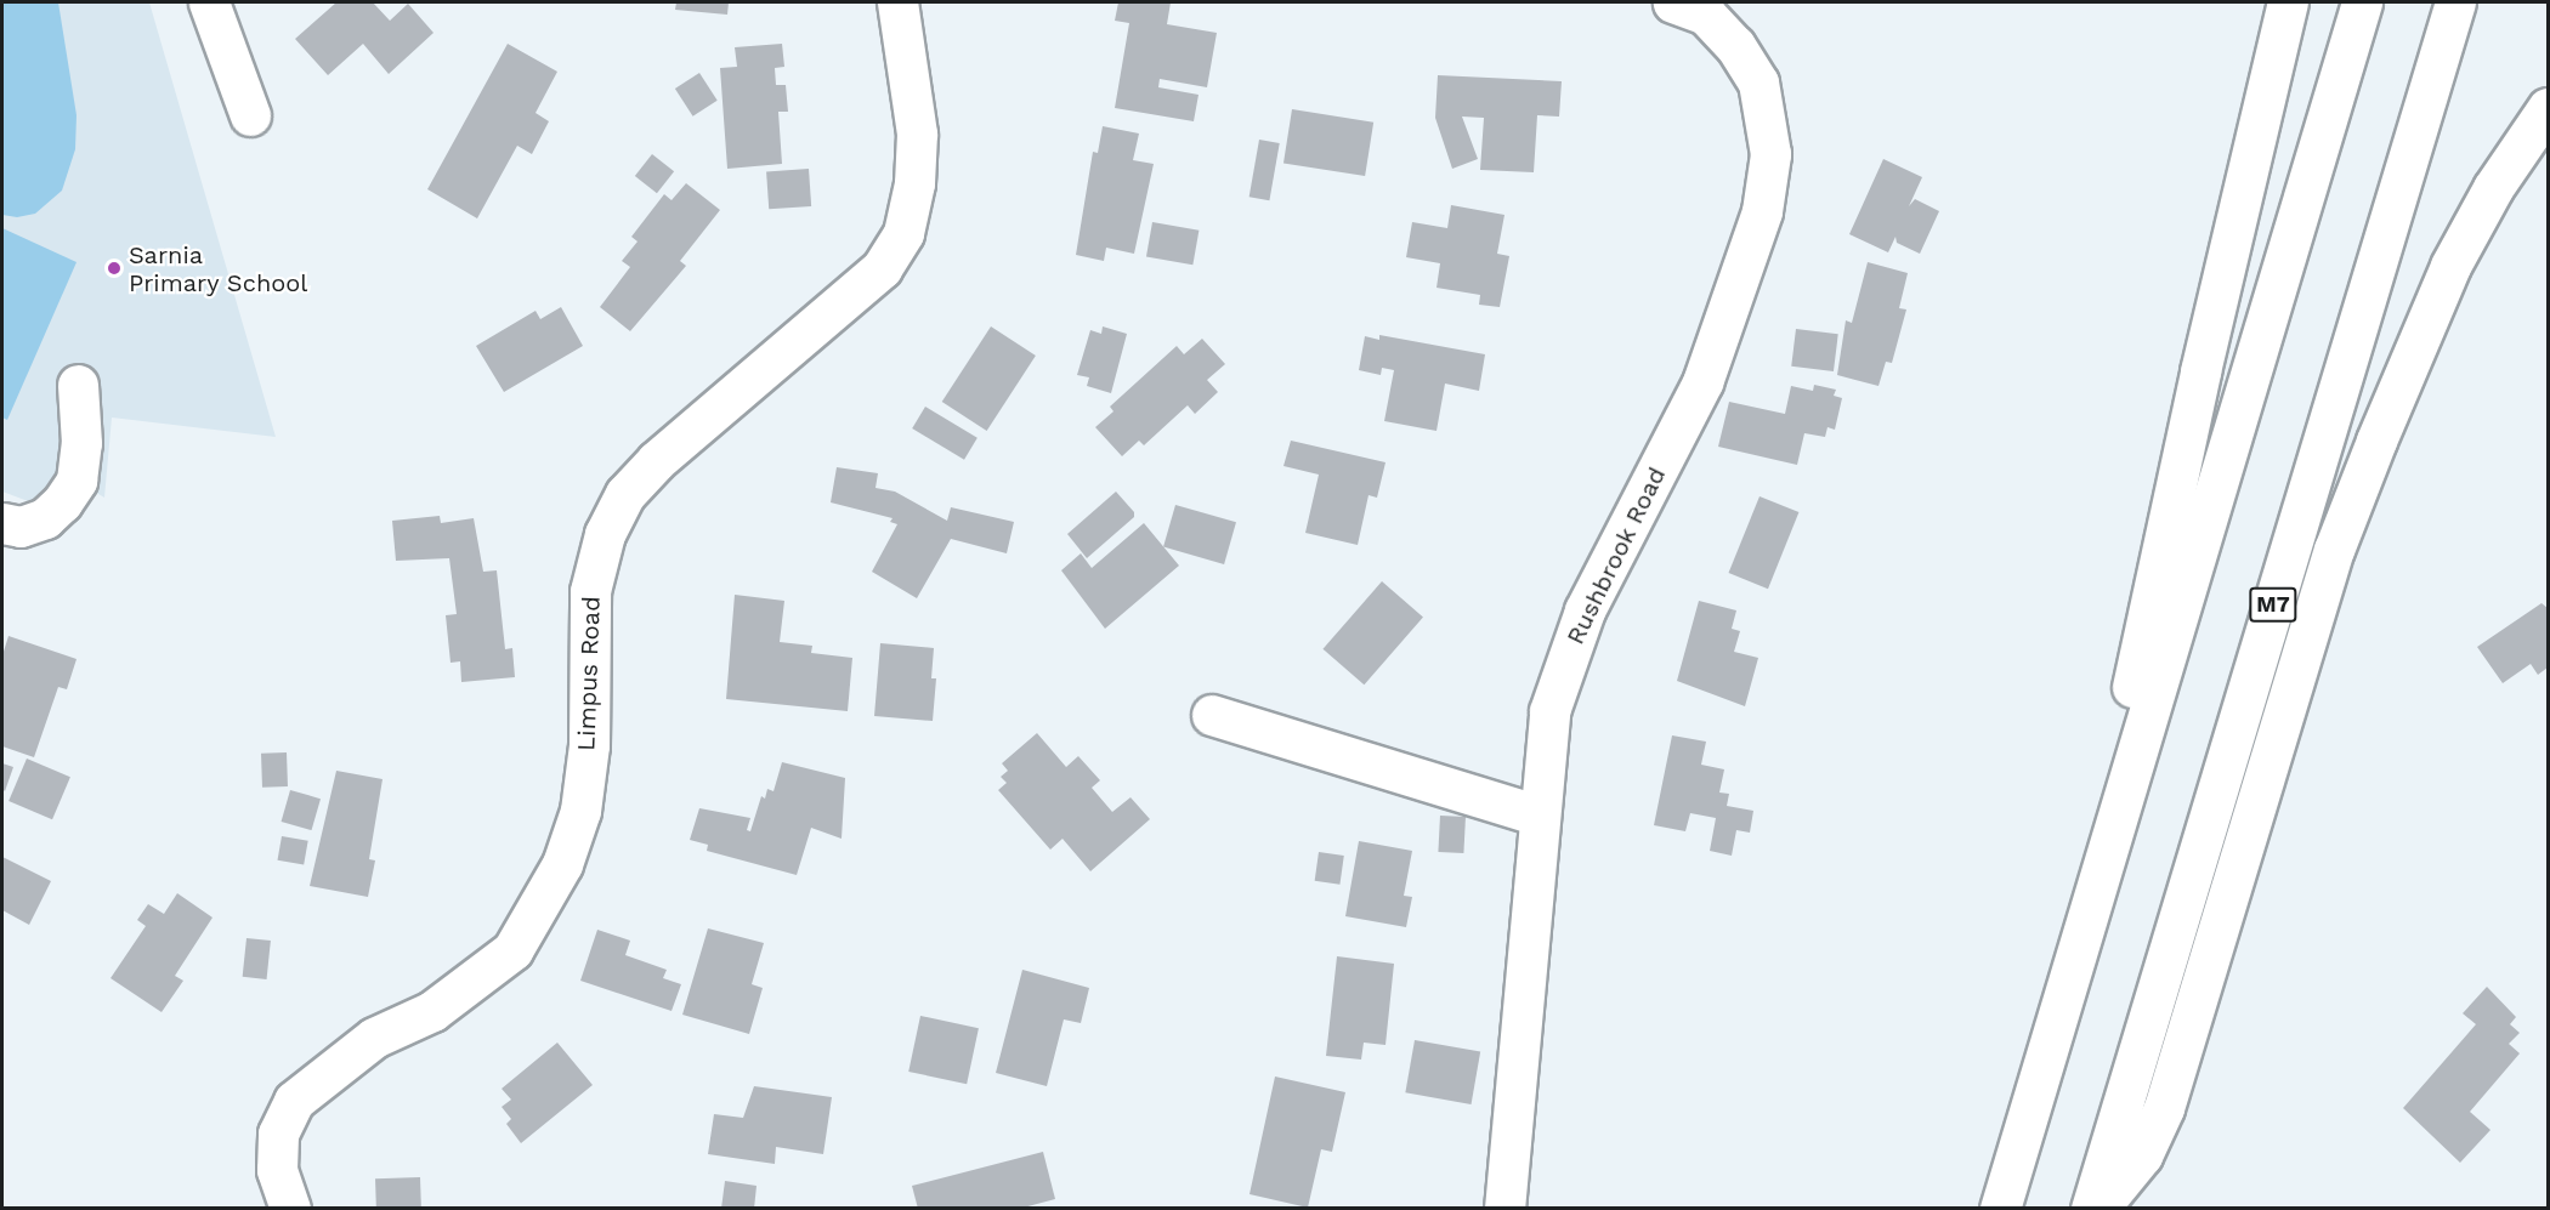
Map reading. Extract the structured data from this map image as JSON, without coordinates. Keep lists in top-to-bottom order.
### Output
{
  "streets": {
    "main road": ["Rushbrook Road", "M7", "Limpus Road"]
  },
  "places": ["Sarnia Primary School"]
}
